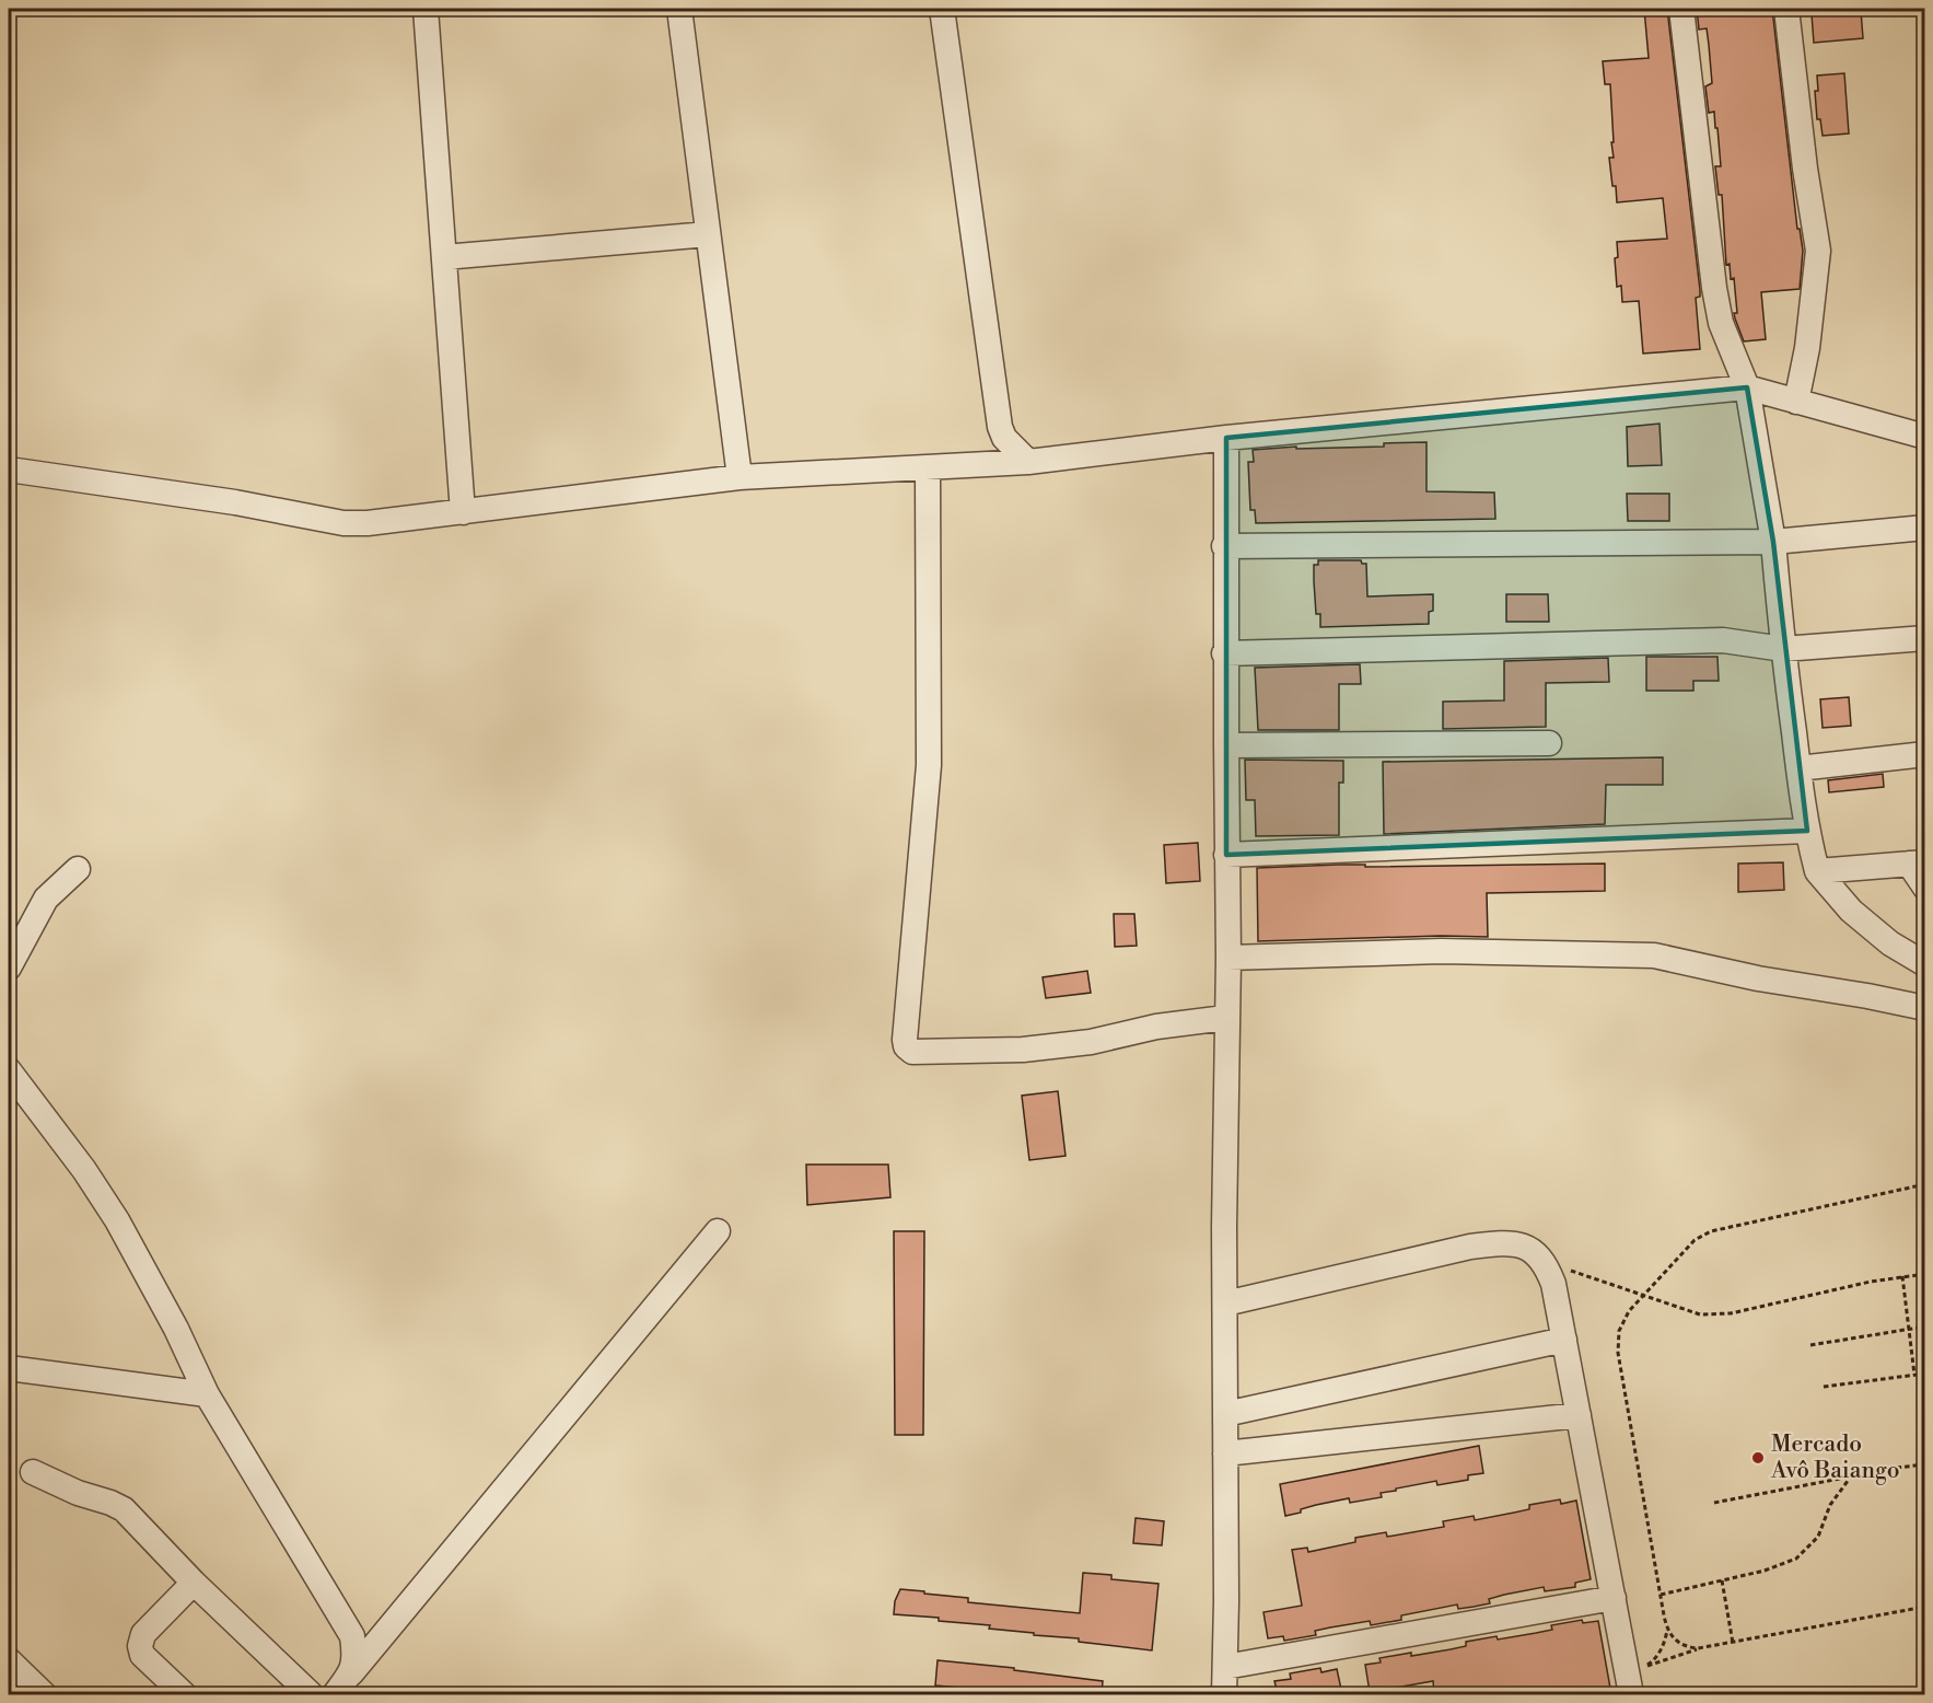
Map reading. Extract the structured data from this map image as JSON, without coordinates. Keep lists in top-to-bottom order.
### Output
{
  "places": ["Mercado Avô Baiango"]
}
